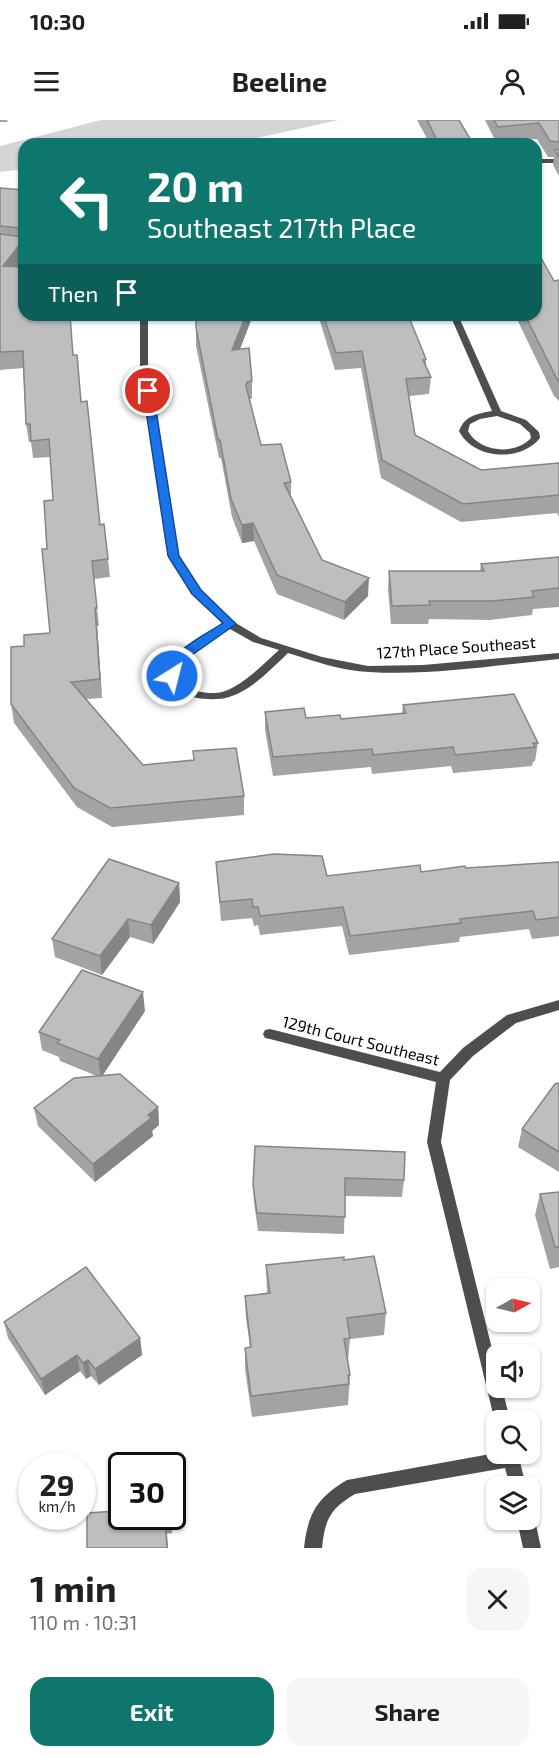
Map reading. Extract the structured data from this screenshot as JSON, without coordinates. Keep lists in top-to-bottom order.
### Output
{
  "streets": {
    "street": ["127th Place Southeast", "129th Court Southeast"]
  },
  "north": "right",
  "page": {
    "status": "10:30",
    "header": "Beeline",
    "turn": ["20 m", "Southeast 217th Place"],
    "then": "Then",
    "speed": "29 km/h",
    "limit": "30",
    "heading": ["1 min", "110 m · 10:31"],
    "buttons": ["Exit", "Share"]
  }
}
